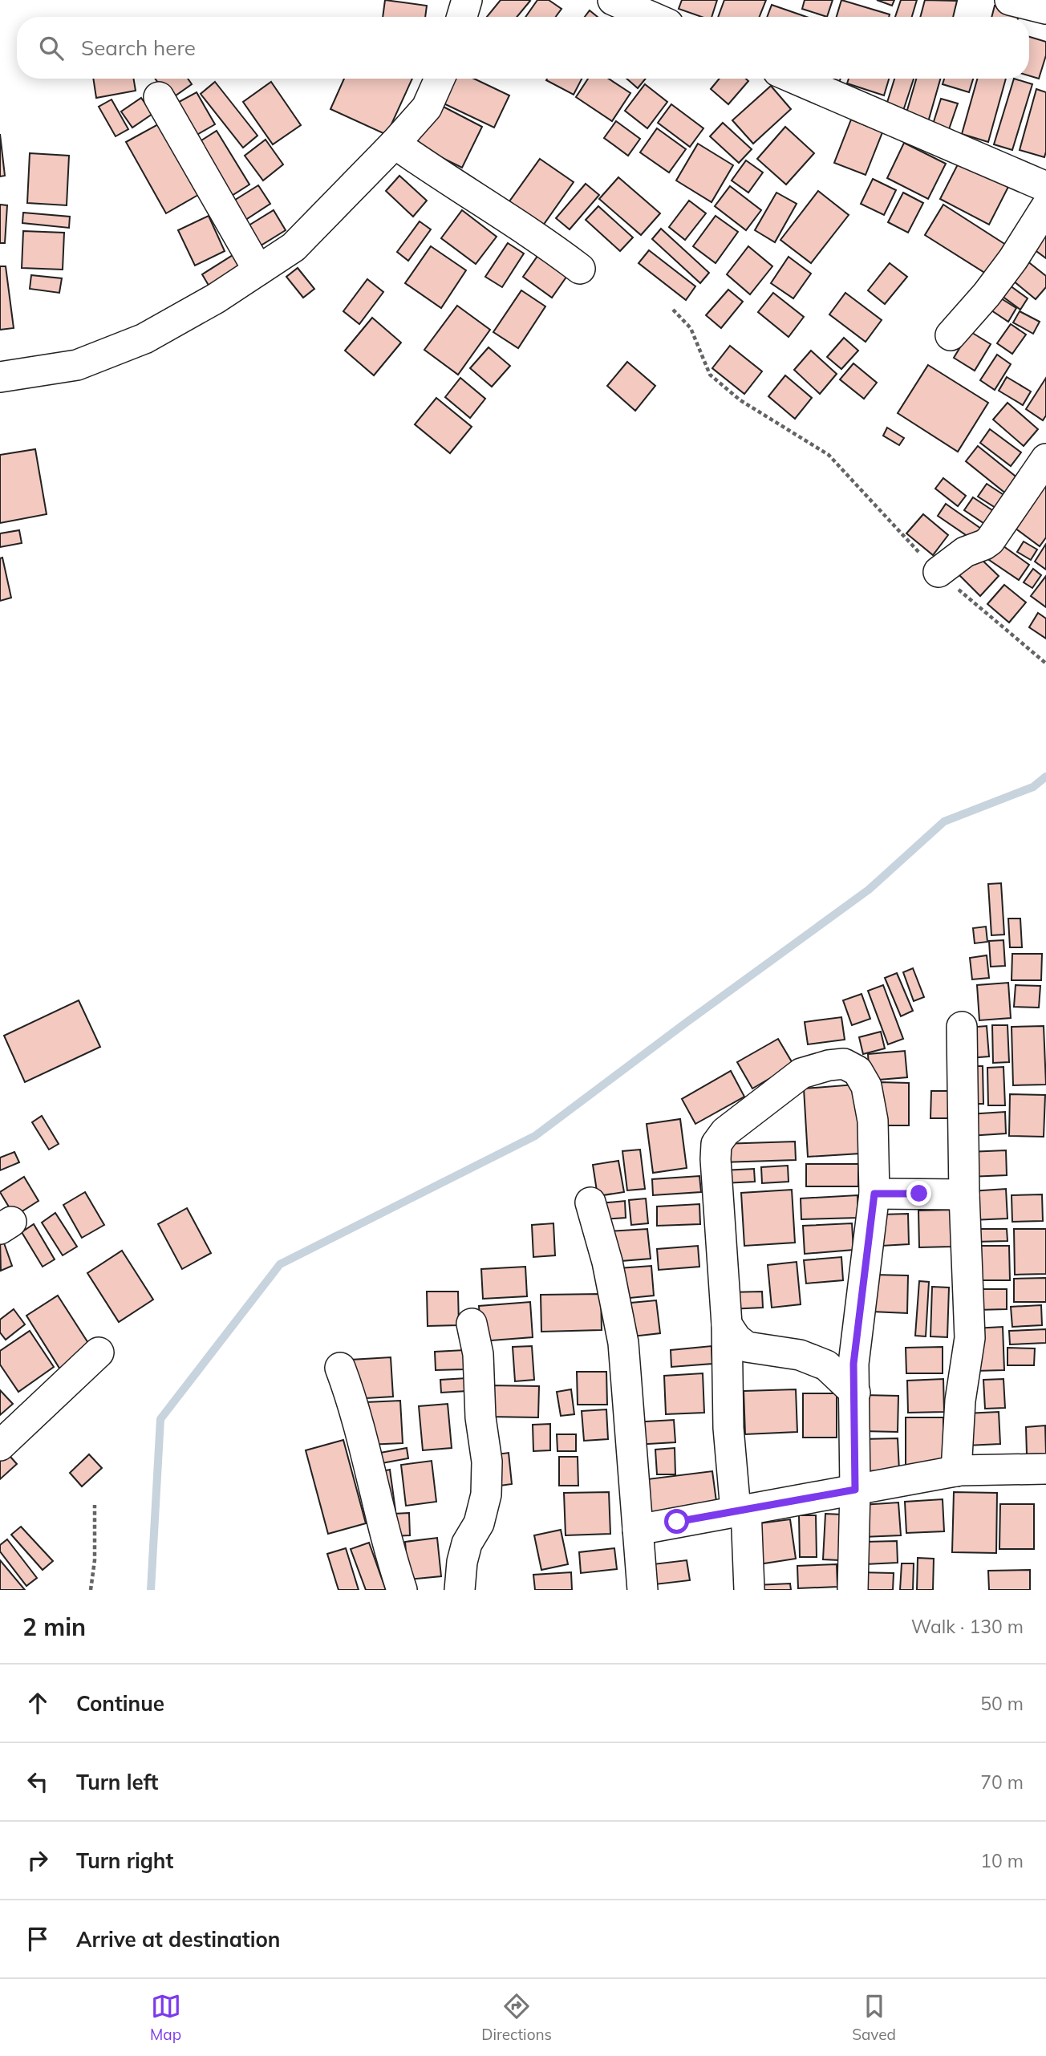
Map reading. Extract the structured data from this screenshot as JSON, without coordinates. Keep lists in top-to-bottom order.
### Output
{
  "page": {
    "search": "Search here",
    "heading": ["2 min", "Walk · 130 m"],
    "list": [
      ["Continue", "50 m"],
      ["Turn left", "70 m"],
      ["Turn right", "10 m"],
      "Arrive at destination"
    ],
    "nav": ["Map", "Directions", "Saved"]
  }
}
